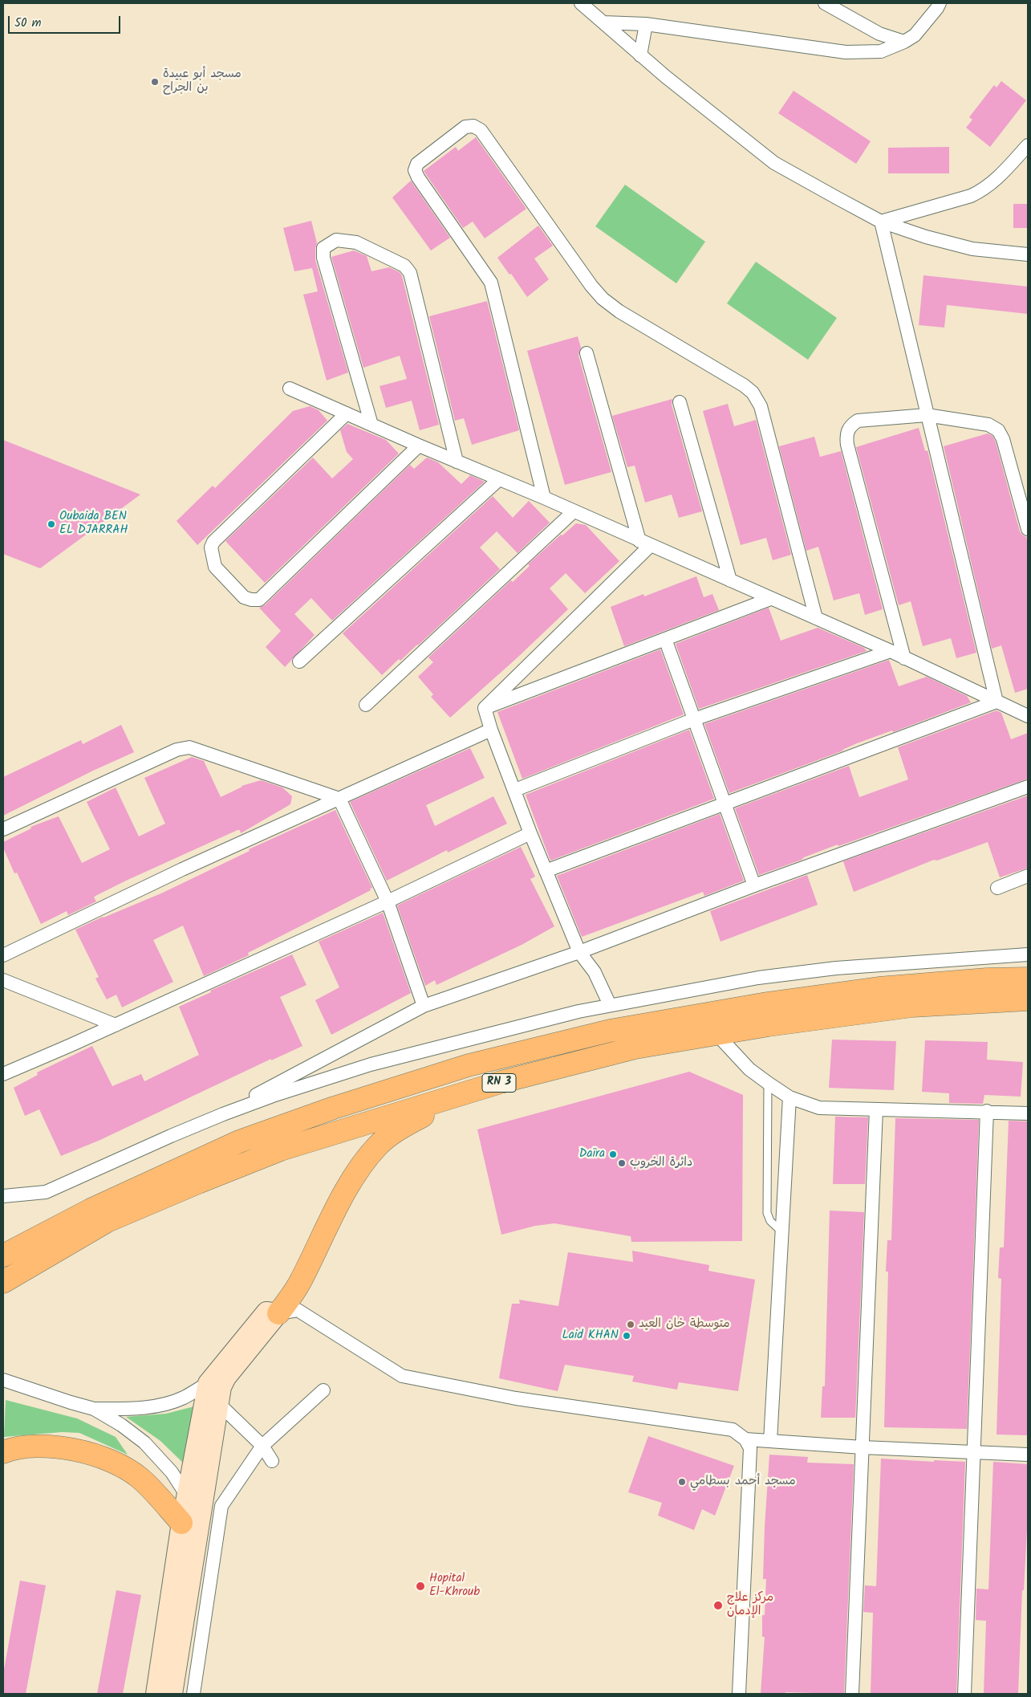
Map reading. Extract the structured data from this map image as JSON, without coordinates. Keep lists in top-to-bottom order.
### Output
{
  "streets": {
    "highway": ["RN 3"]
  },
  "places": [
    "مسجد أبو عبيدة بن الجراح",
    "Oubaida BEN EL DJARRAH",
    "Daïra",
    "دائرة الخروب",
    "متوسطة خان العيد",
    "Laid KHAN",
    "مسجد أحمد بسطامي",
    "Hopital El-Khroub",
    "مركز علاج الإدمان"
  ],
  "scale_bar": "50 m"
}
